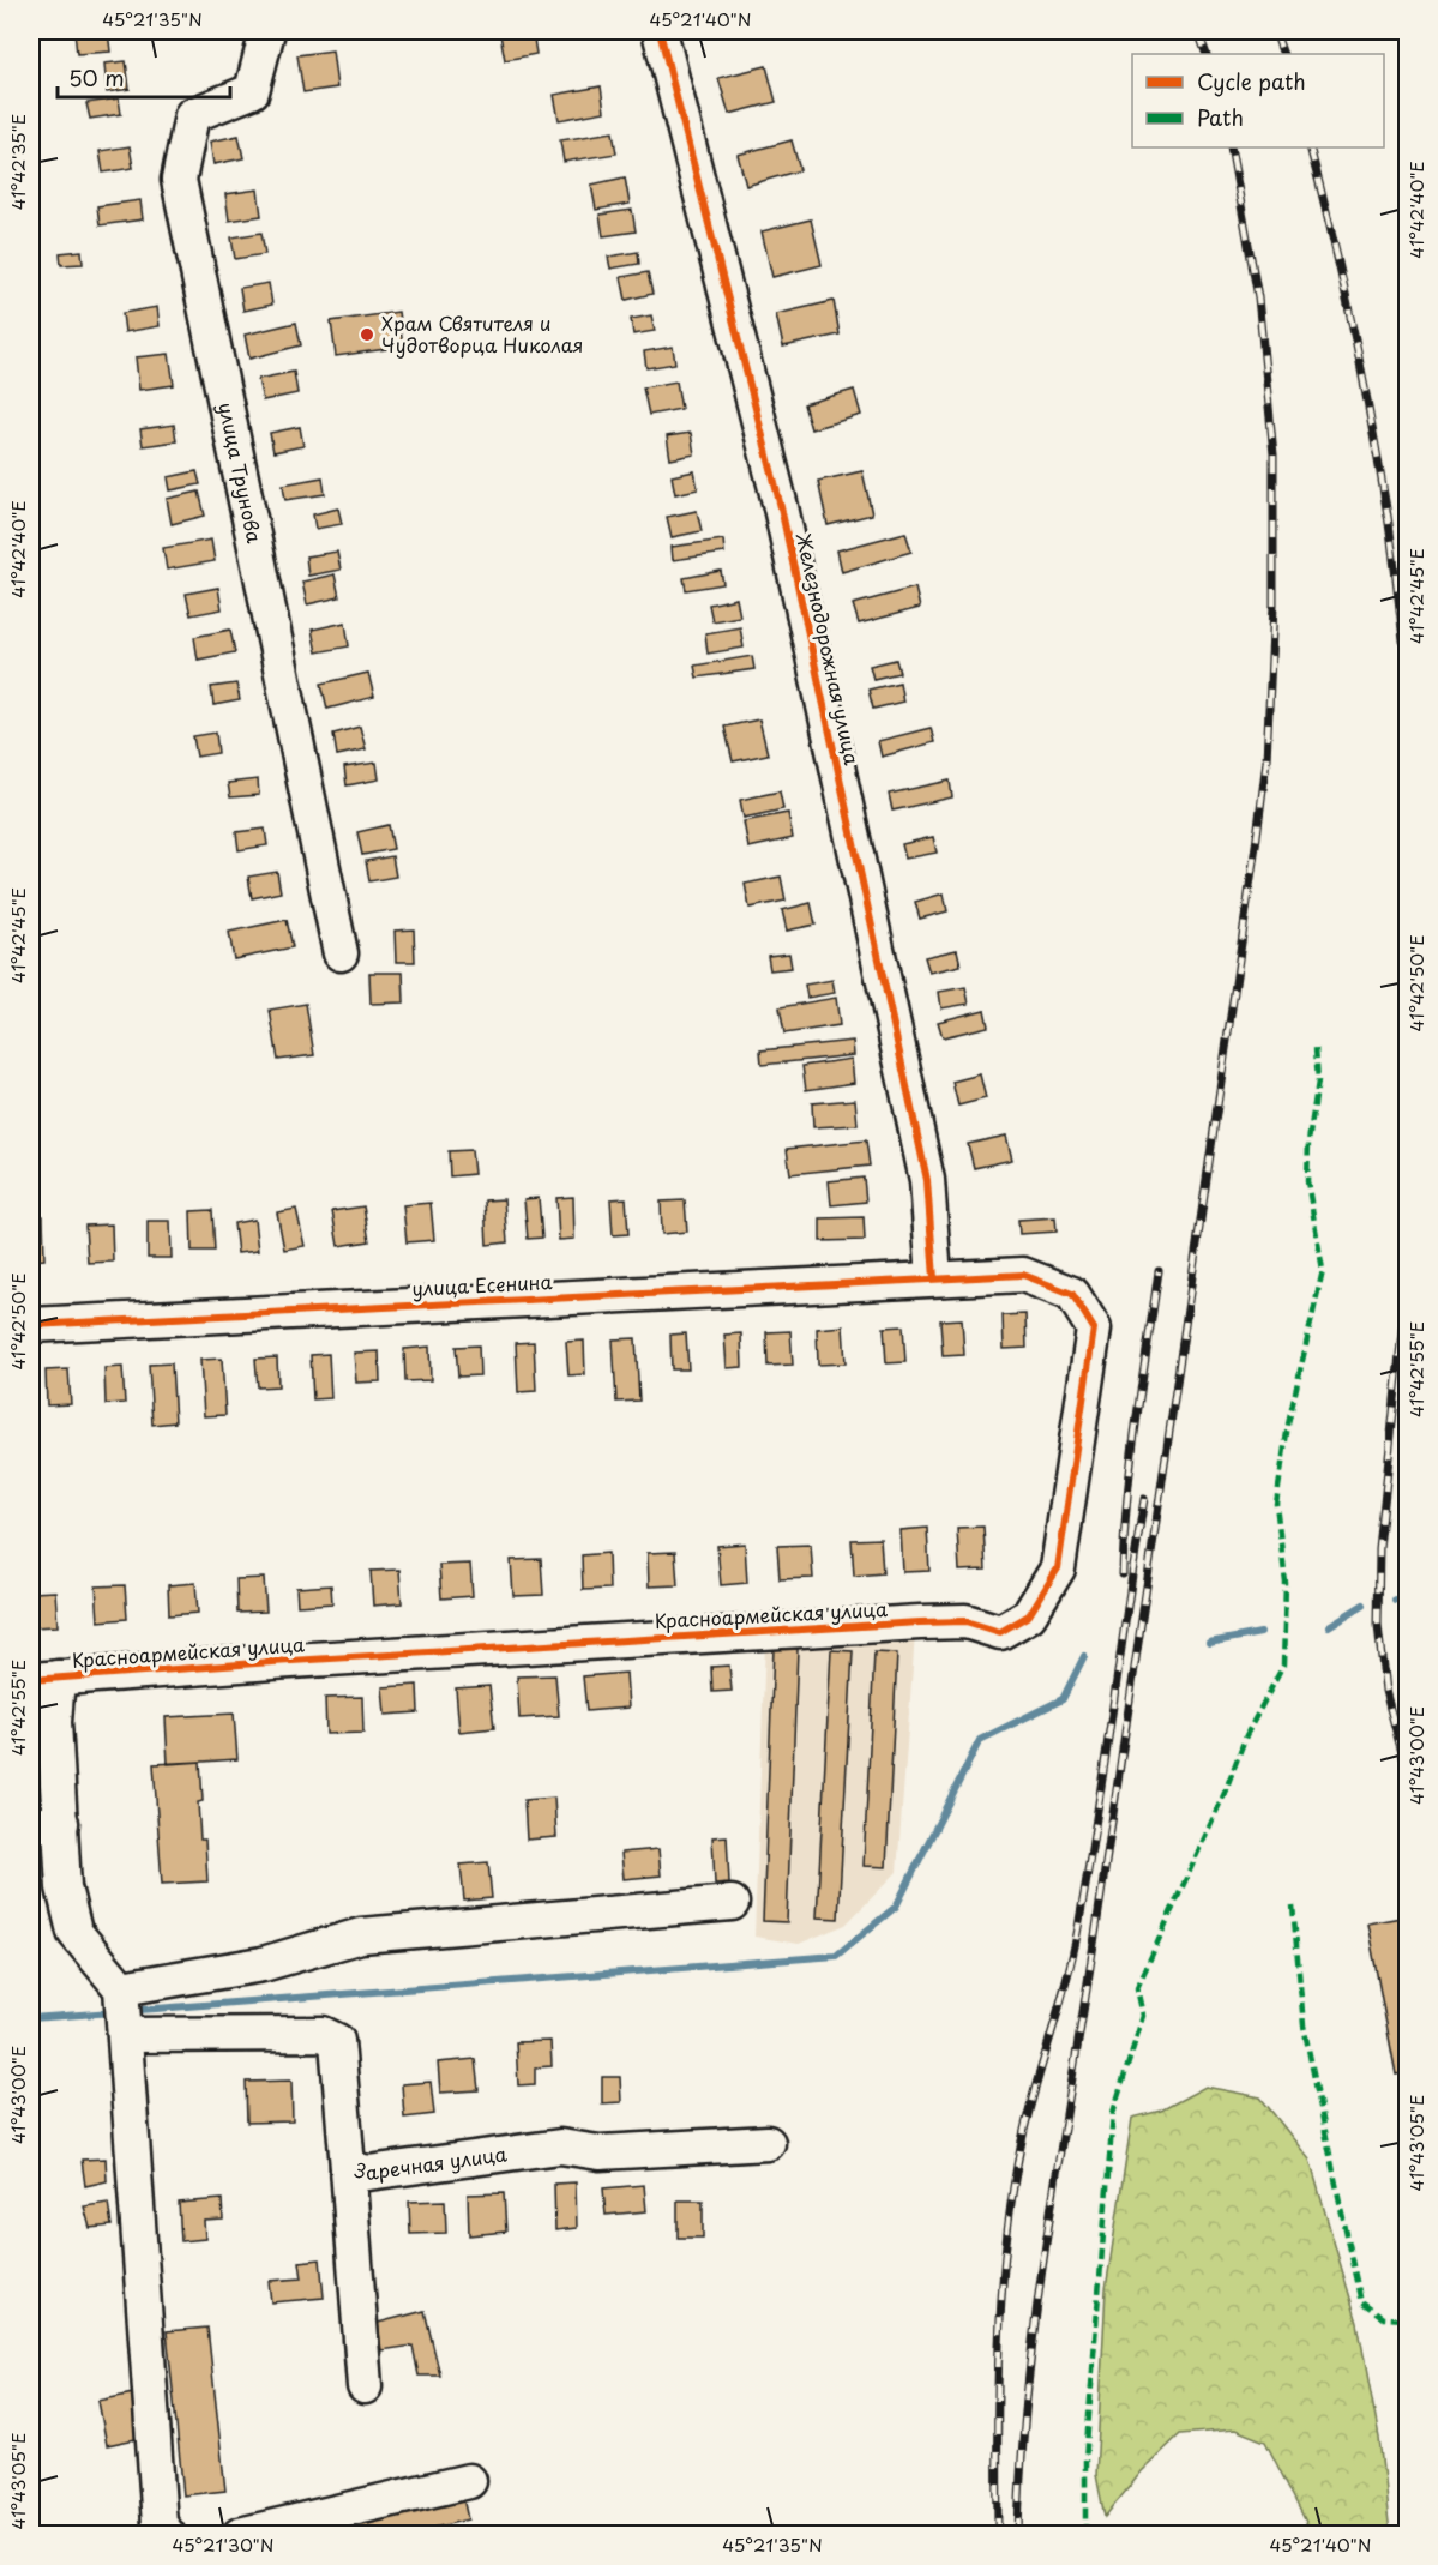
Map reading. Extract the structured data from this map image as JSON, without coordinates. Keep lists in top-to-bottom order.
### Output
{
  "streets": {
    "street": [
      "улица Трунова",
      "Железнодорожная улица",
      "улица Есенина",
      "Красноармейская улица",
      "Заречная улица"
    ]
  },
  "crossings": [
    ["Железнодорожная улица", "улица Есенина"],
    ["Железнодорожная улица", "Красноармейская улица"],
    ["улица Есенина", "Красноармейская улица"]
  ],
  "places": ["Храм Святителя и Чудотворца Николая"],
  "legend": ["Cycle path", "Path"],
  "scale_bar": "50 m",
  "coordinates": [
    "45°21'35\"N",
    "45°21'40\"N",
    "41°42'35\"E",
    "41°42'40\"E",
    "41°42'45\"E",
    "41°42'50\"E",
    "41°42'55\"E",
    "41°43'00\"E",
    "41°43'05\"E",
    "45°21'30\"N"
  ]
}
